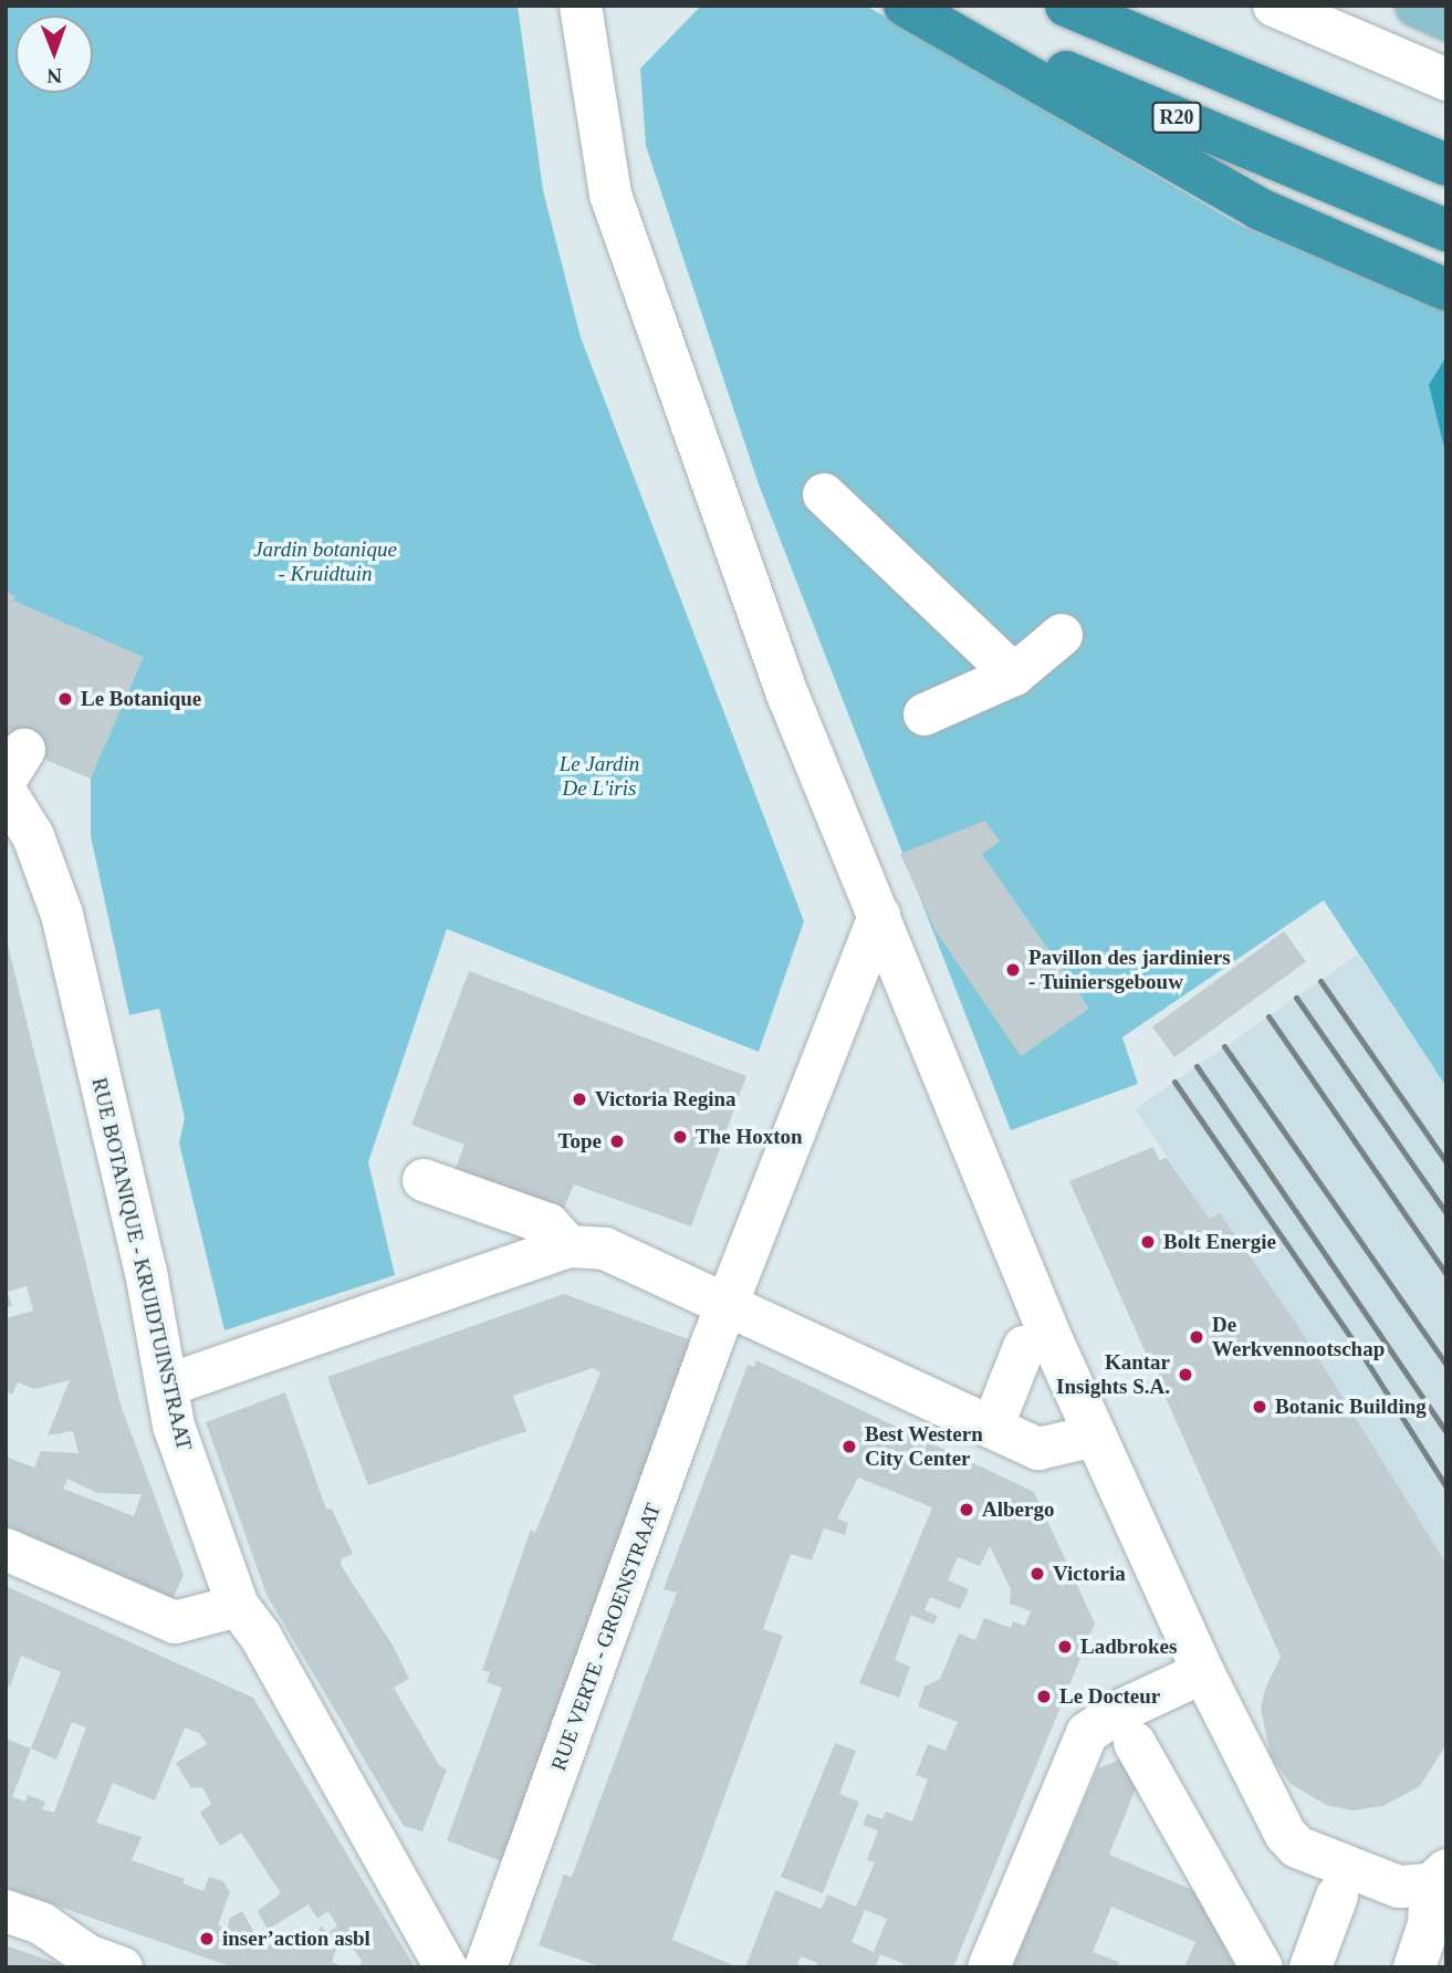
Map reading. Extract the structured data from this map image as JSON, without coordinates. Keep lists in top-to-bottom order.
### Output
{
  "streets": {
    "highway": ["R20"],
    "street": ["RUE BOTANIQUE - KRUIDTUINSTRAAT", "RUE VERTE - GROENSTRAAT"]
  },
  "parks": ["Jardin botanique - Kruidtuin", "Le Jardin De L'iris"],
  "places": [
    "Le Botanique",
    "Pavillon des jardiniers - Tuiniersgebouw",
    "Victoria Regina",
    "The Hoxton",
    "Tope",
    "Bolt Energie",
    "De Werkvennootschap",
    "Kantar Insights S.A.",
    "Botanic Building",
    "Best Western City Center",
    "Albergo",
    "Victoria",
    "Ladbrokes",
    "Le Docteur",
    "inser’action asbl"
  ],
  "north": "bottom"
}
